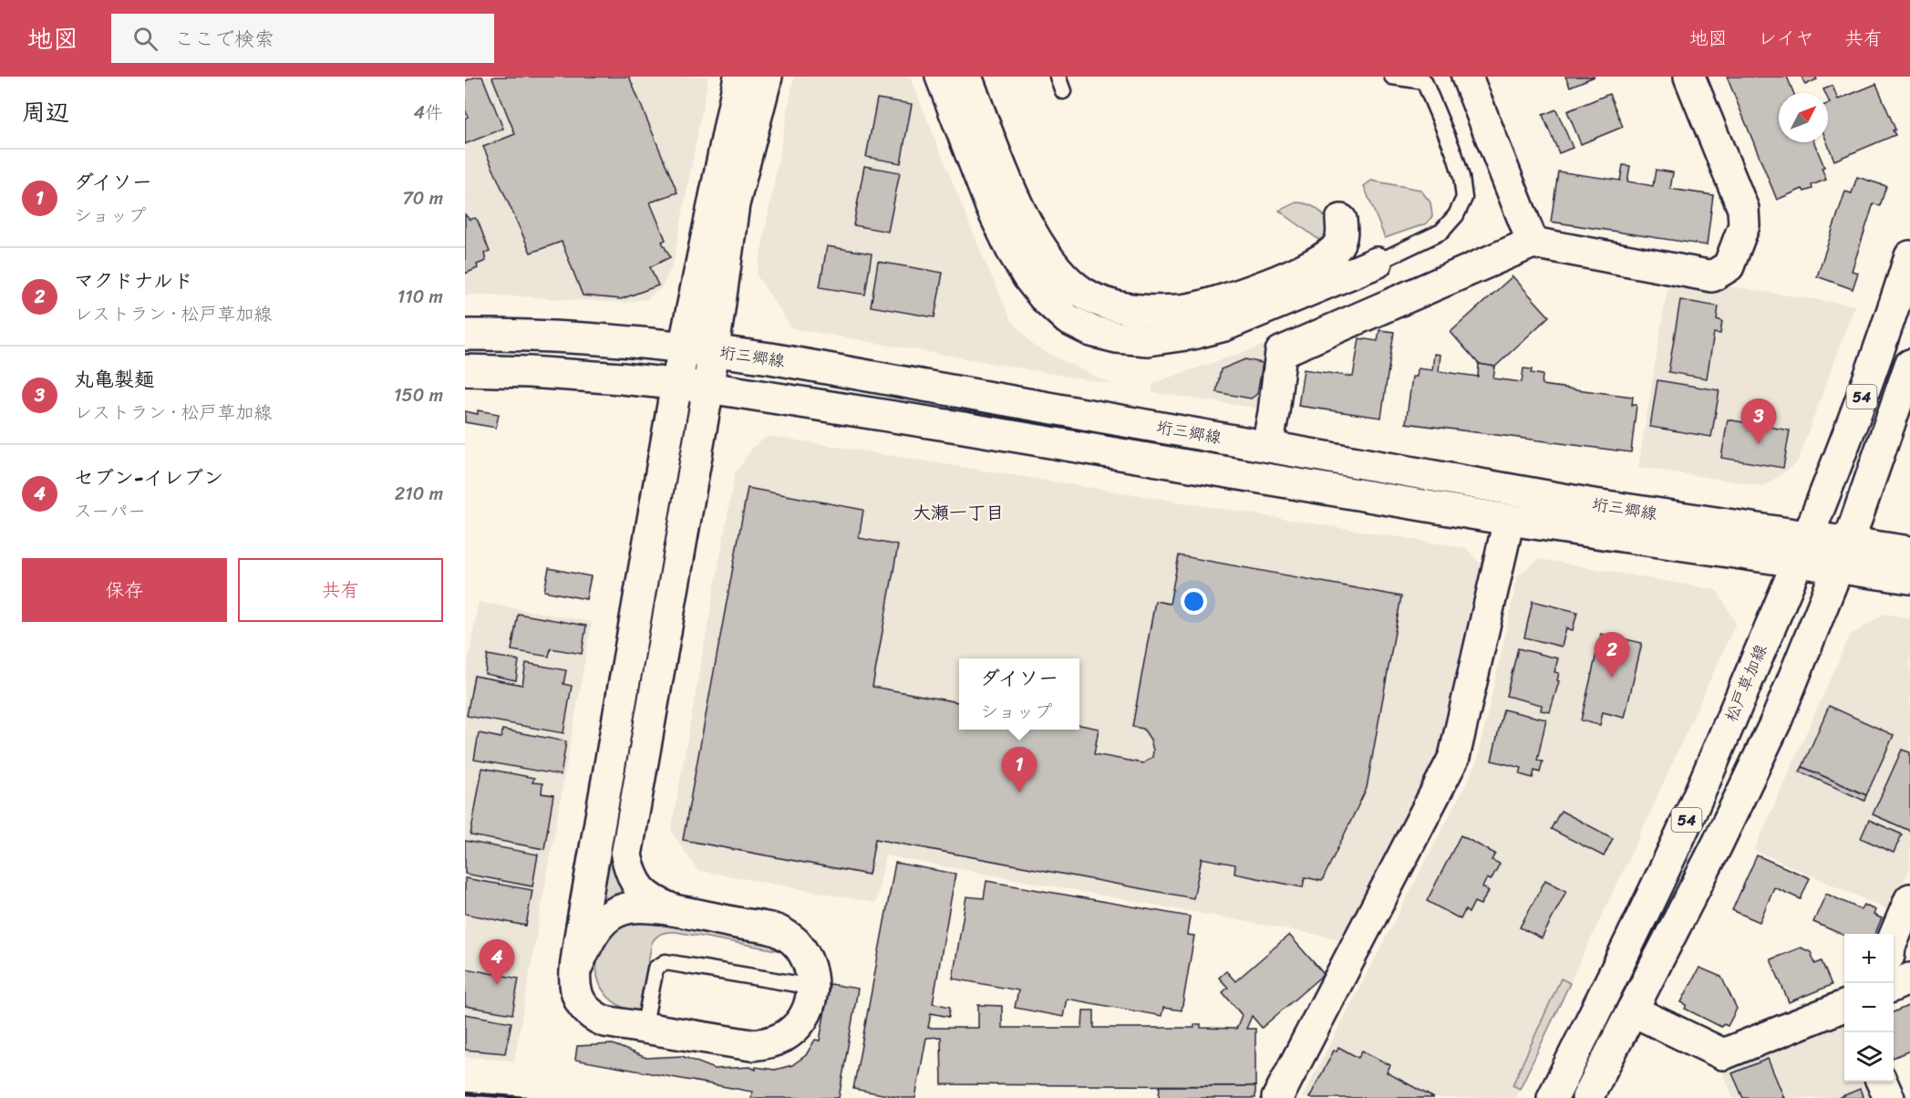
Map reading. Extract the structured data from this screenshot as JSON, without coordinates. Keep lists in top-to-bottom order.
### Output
{
  "streets": {
    "main road": ["垳三郷線", "54", "松戸草加線"]
  },
  "crossings": [
    ["垳三郷線", "54"],
    ["垳三郷線", "松戸草加線"]
  ],
  "districts": ["大瀬一丁目"],
  "north": "top right",
  "page": {
    "header": "地図",
    "search": "ここで検索",
    "nav": ["地図", "レイヤ", "共有"],
    "heading": ["周辺", "4件"],
    "list": [
      {
        "mark": "1",
        "name": "ダイソー",
        "note": "ショップ",
        "value": "70 m"
      },
      {
        "mark": "2",
        "name": "マクドナルド",
        "note": "レストラン · 松戸草加線",
        "value": "110 m"
      },
      {
        "mark": "3",
        "name": "丸亀製麺",
        "note": "レストラン · 松戸草加線",
        "value": "150 m"
      },
      {
        "mark": "4",
        "name": "セブン-イレブン",
        "note": "スーパー",
        "value": "210 m"
      }
    ],
    "pins": [
      "3",
      "2",
      "1",
      "4"
    ],
    "buttons": ["保存", "共有"],
    "popup": ["ダイソー", "ショップ"],
    "map_buttons": ["+", "−"]
  }
}
